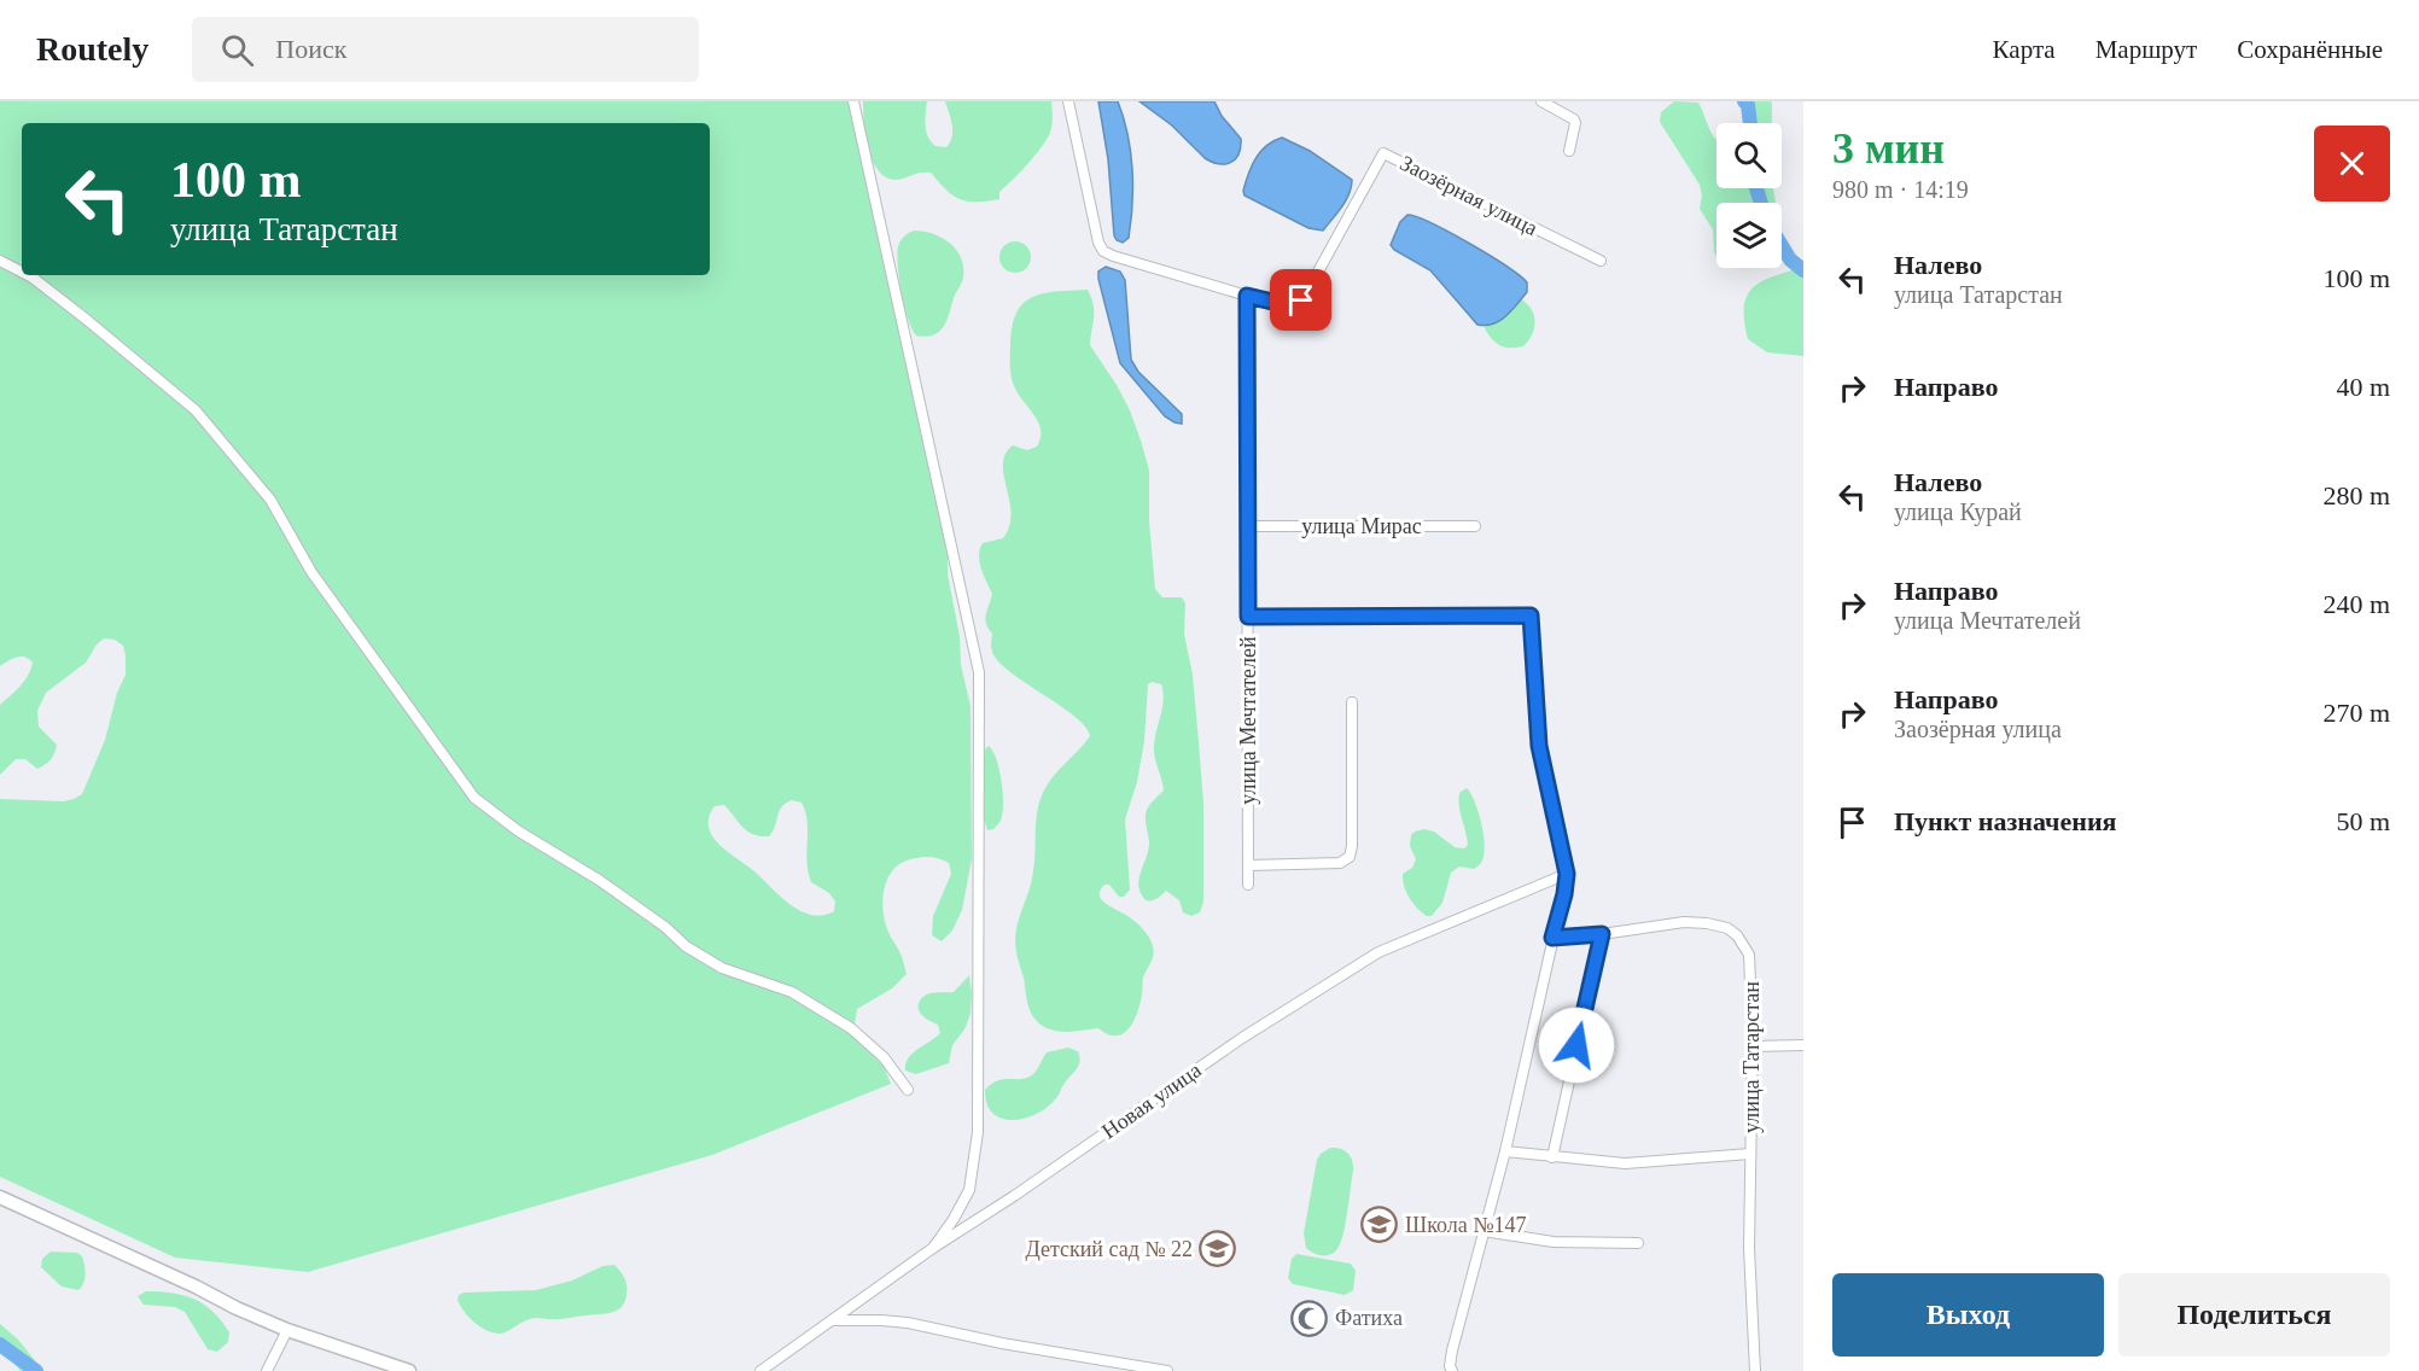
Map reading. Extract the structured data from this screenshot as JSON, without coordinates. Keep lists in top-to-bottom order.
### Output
{
  "streets": {
    "street": [
      "Заозёрная улица",
      "улица Мирас",
      "улица Мечтателей",
      "улица Татарстан",
      "Новая улица"
    ]
  },
  "crossings": [
    ["Заозёрная улица", "улица Мечтателей"],
    ["улица Мирас", "улица Мечтателей"]
  ],
  "places": {
    "school or university": ["Школа №147", "Детский сад № 22"],
    "mosque": ["Фатиха"]
  },
  "page": {
    "header": "Routely",
    "search": "Поиск",
    "nav": ["Карта", "Маршрут", "Сохранённые"],
    "heading": ["3 мин", "980 m · 14:19"],
    "turn": ["100 m", "улица Татарстан"],
    "list": [
      {
        "name": "Налево",
        "note": "улица Татарстан",
        "value": "100 m"
      },
      {
        "name": "Направо",
        "value": "40 m"
      },
      {
        "name": "Налево",
        "note": "улица Курай",
        "value": "280 m"
      },
      {
        "name": "Направо",
        "note": "улица Мечтателей",
        "value": "240 m"
      },
      {
        "name": "Направо",
        "note": "Заозёрная улица",
        "value": "270 m"
      },
      {
        "name": "Пункт назначения",
        "value": "50 m"
      }
    ],
    "buttons": ["Выход", "Поделиться"]
  }
}
